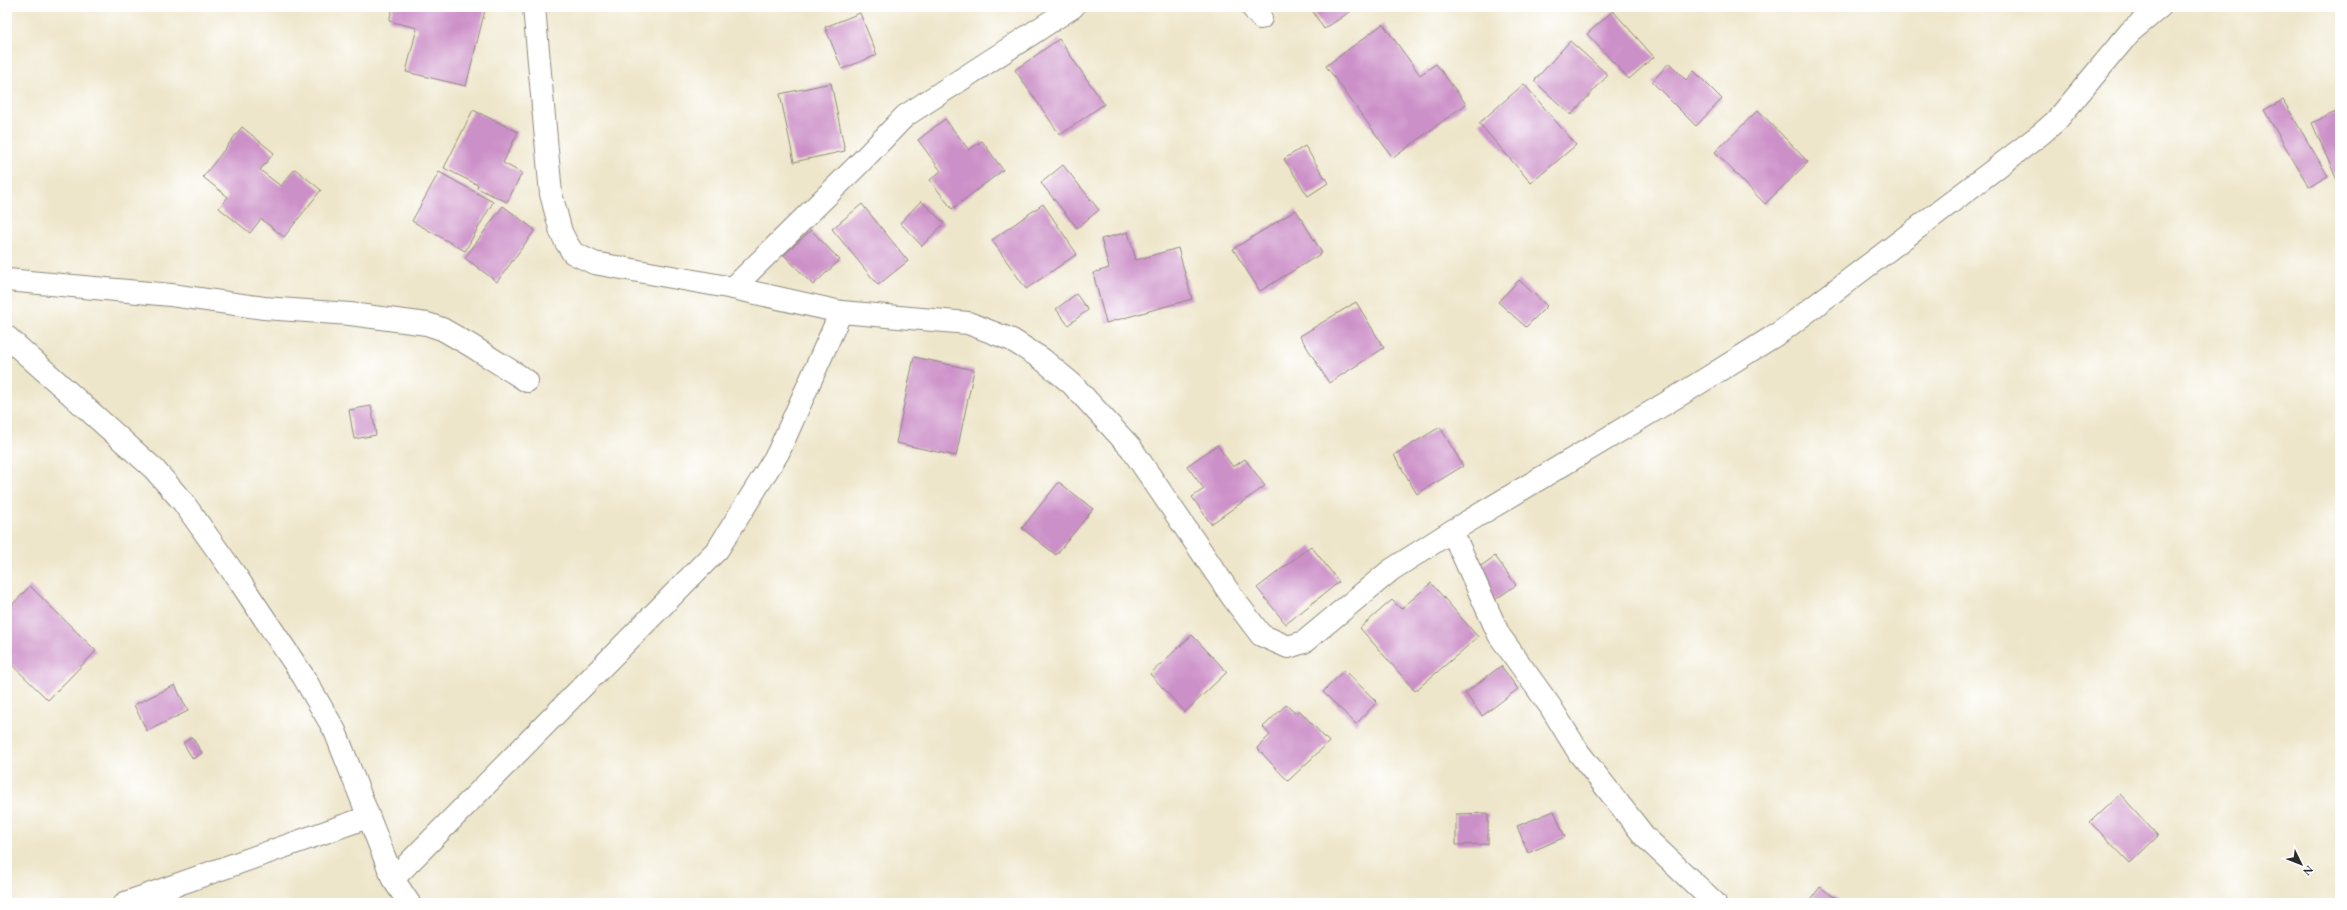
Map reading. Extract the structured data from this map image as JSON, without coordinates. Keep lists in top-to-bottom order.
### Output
{
  "north": "bottom right"
}
